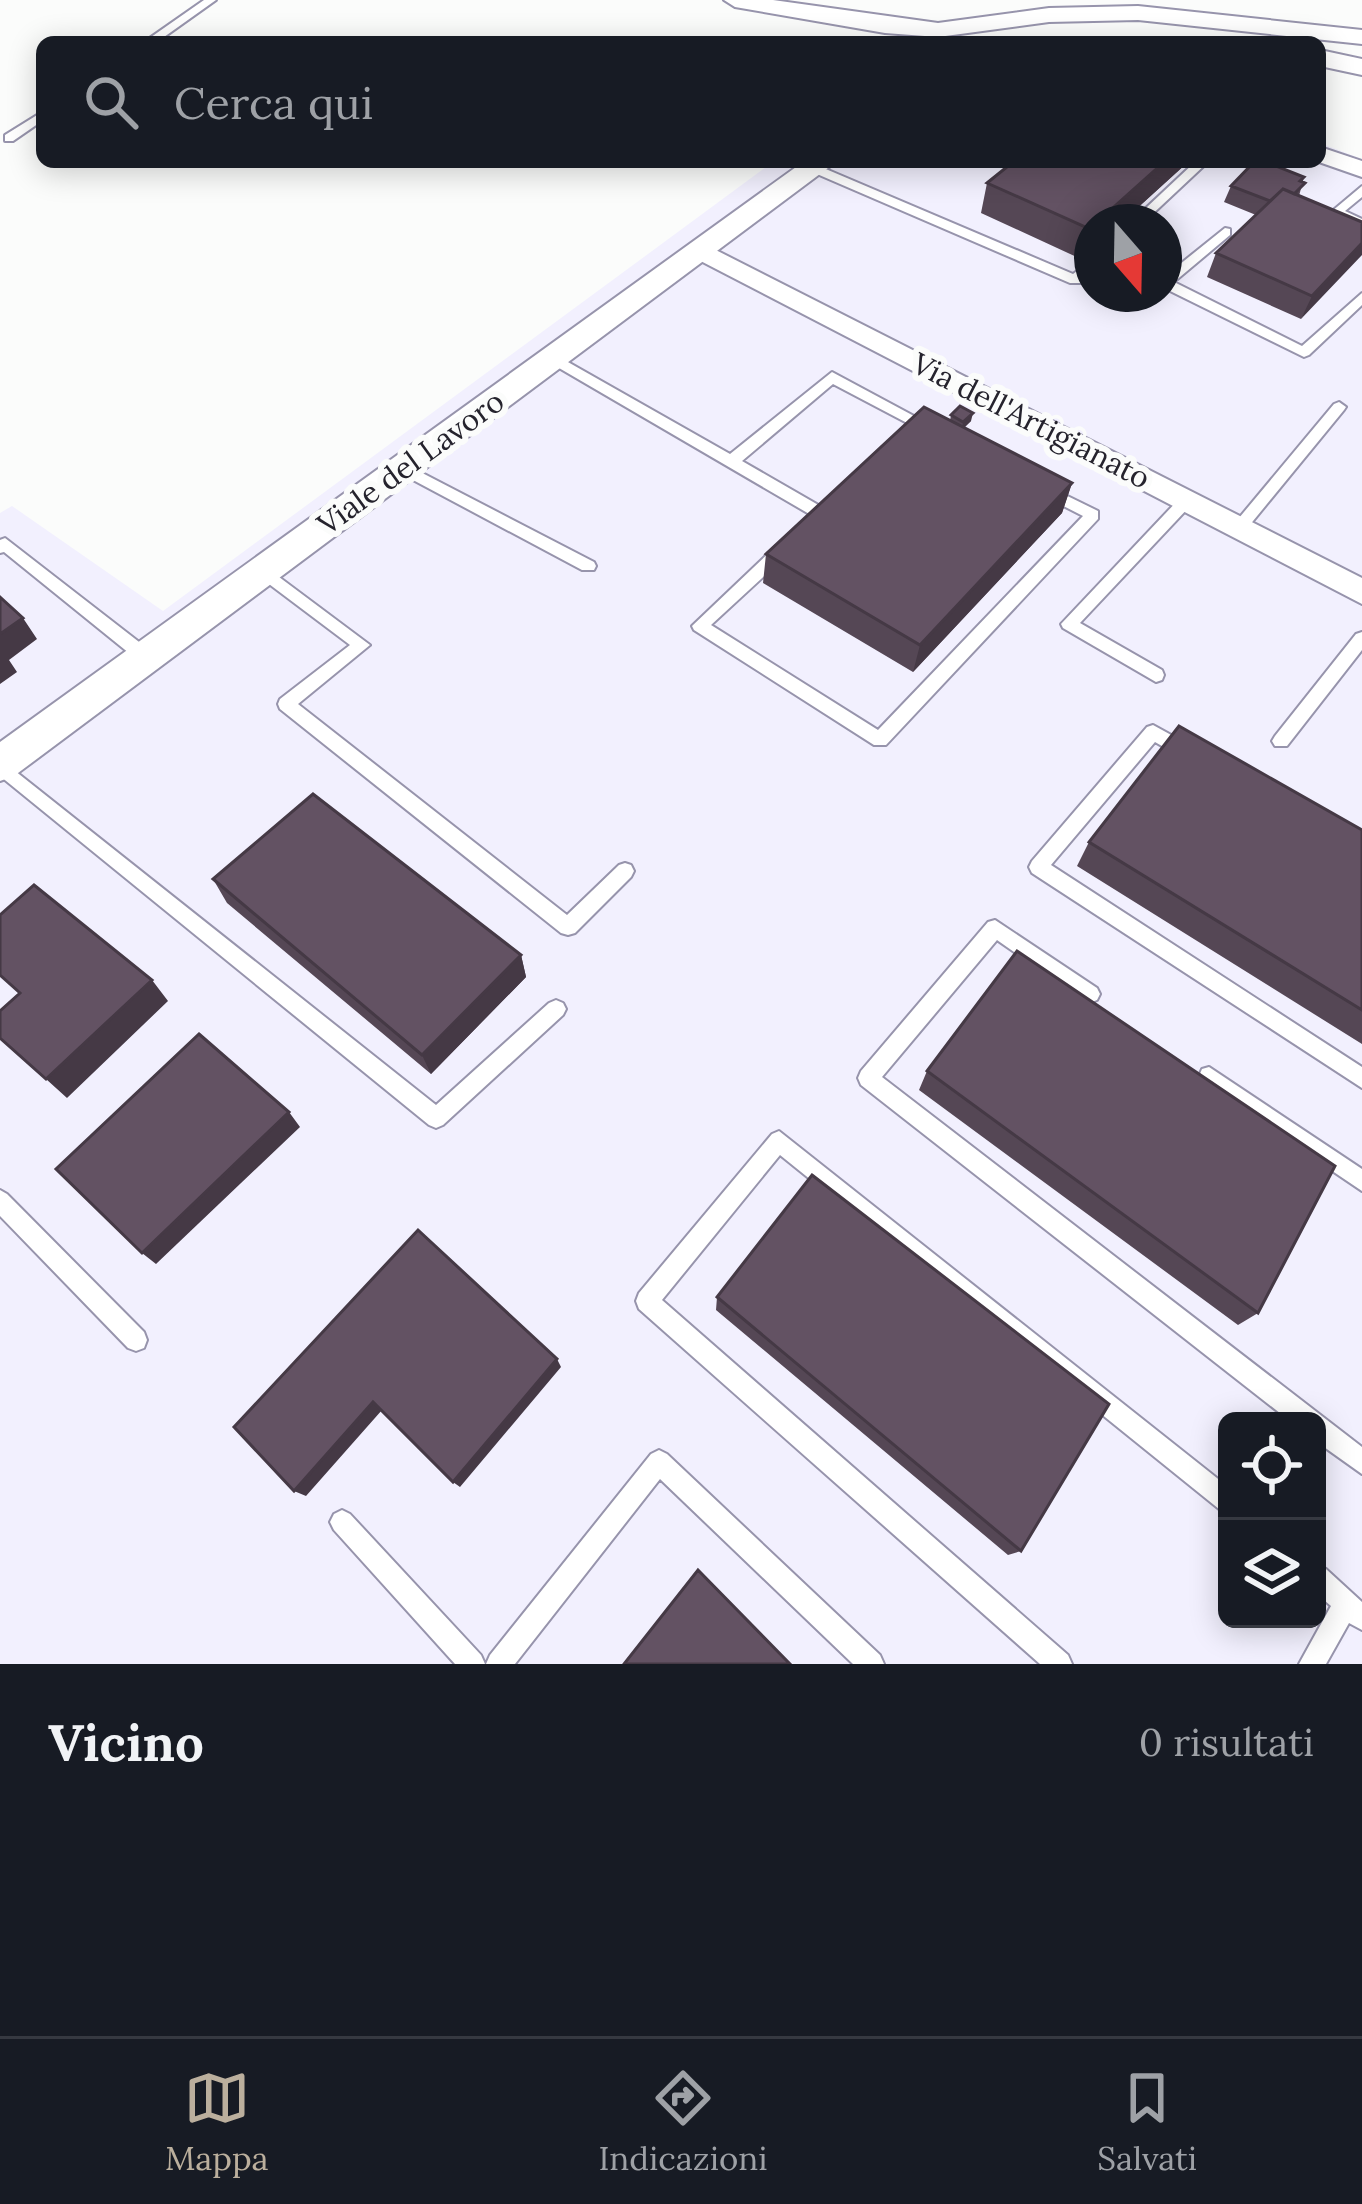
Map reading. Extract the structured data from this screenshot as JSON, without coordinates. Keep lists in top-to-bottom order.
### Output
{
  "streets": {
    "street": ["Via dell'Artigianato", "Viale del Lavoro"]
  },
  "crossings": [
    ["Via dell'Artigianato", "Viale del Lavoro"]
  ],
  "north": "bottom",
  "page": {
    "search": "Cerca qui",
    "heading": ["Vicino", "0 risultati"],
    "nav": ["Mappa", "Indicazioni", "Salvati"]
  }
}
